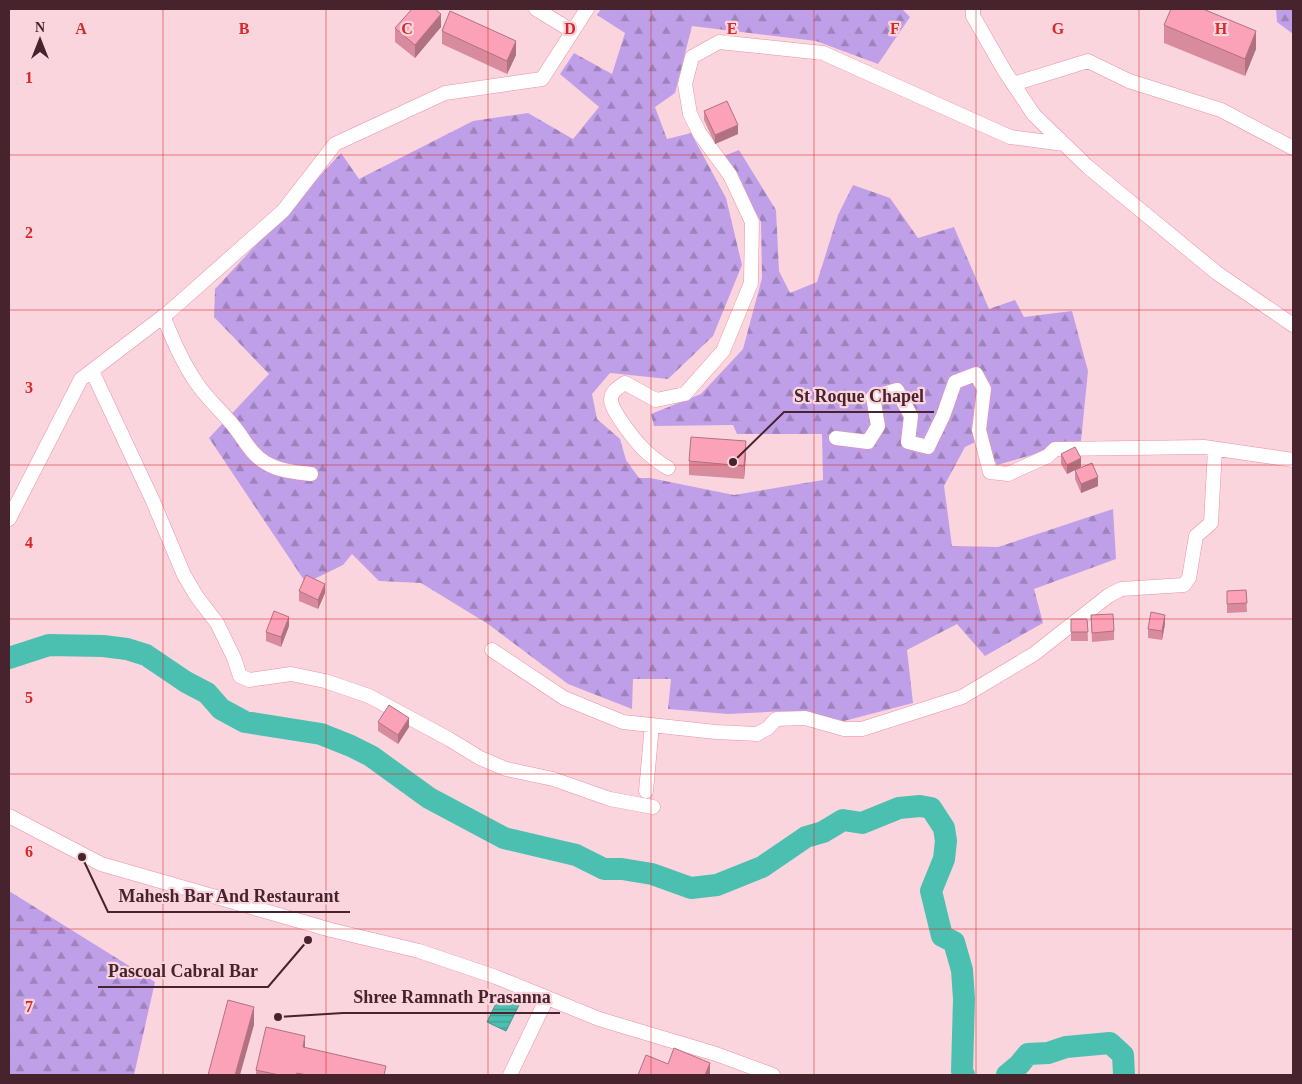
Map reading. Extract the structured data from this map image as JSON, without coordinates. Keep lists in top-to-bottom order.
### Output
{
  "places": [
    "St Roque Chapel",
    "Mahesh Bar And Restaurant",
    "Pascoal Cabral Bar",
    "Shree Ramnath Prasanna"
  ],
  "north": "top",
  "grid": {
    "columns": [
      "A",
      "B",
      "C",
      "D",
      "E",
      "F",
      "G",
      "H"
    ],
    "rows": [
      "1",
      "2",
      "3",
      "4",
      "5",
      "6",
      "7"
    ]
  }
}
